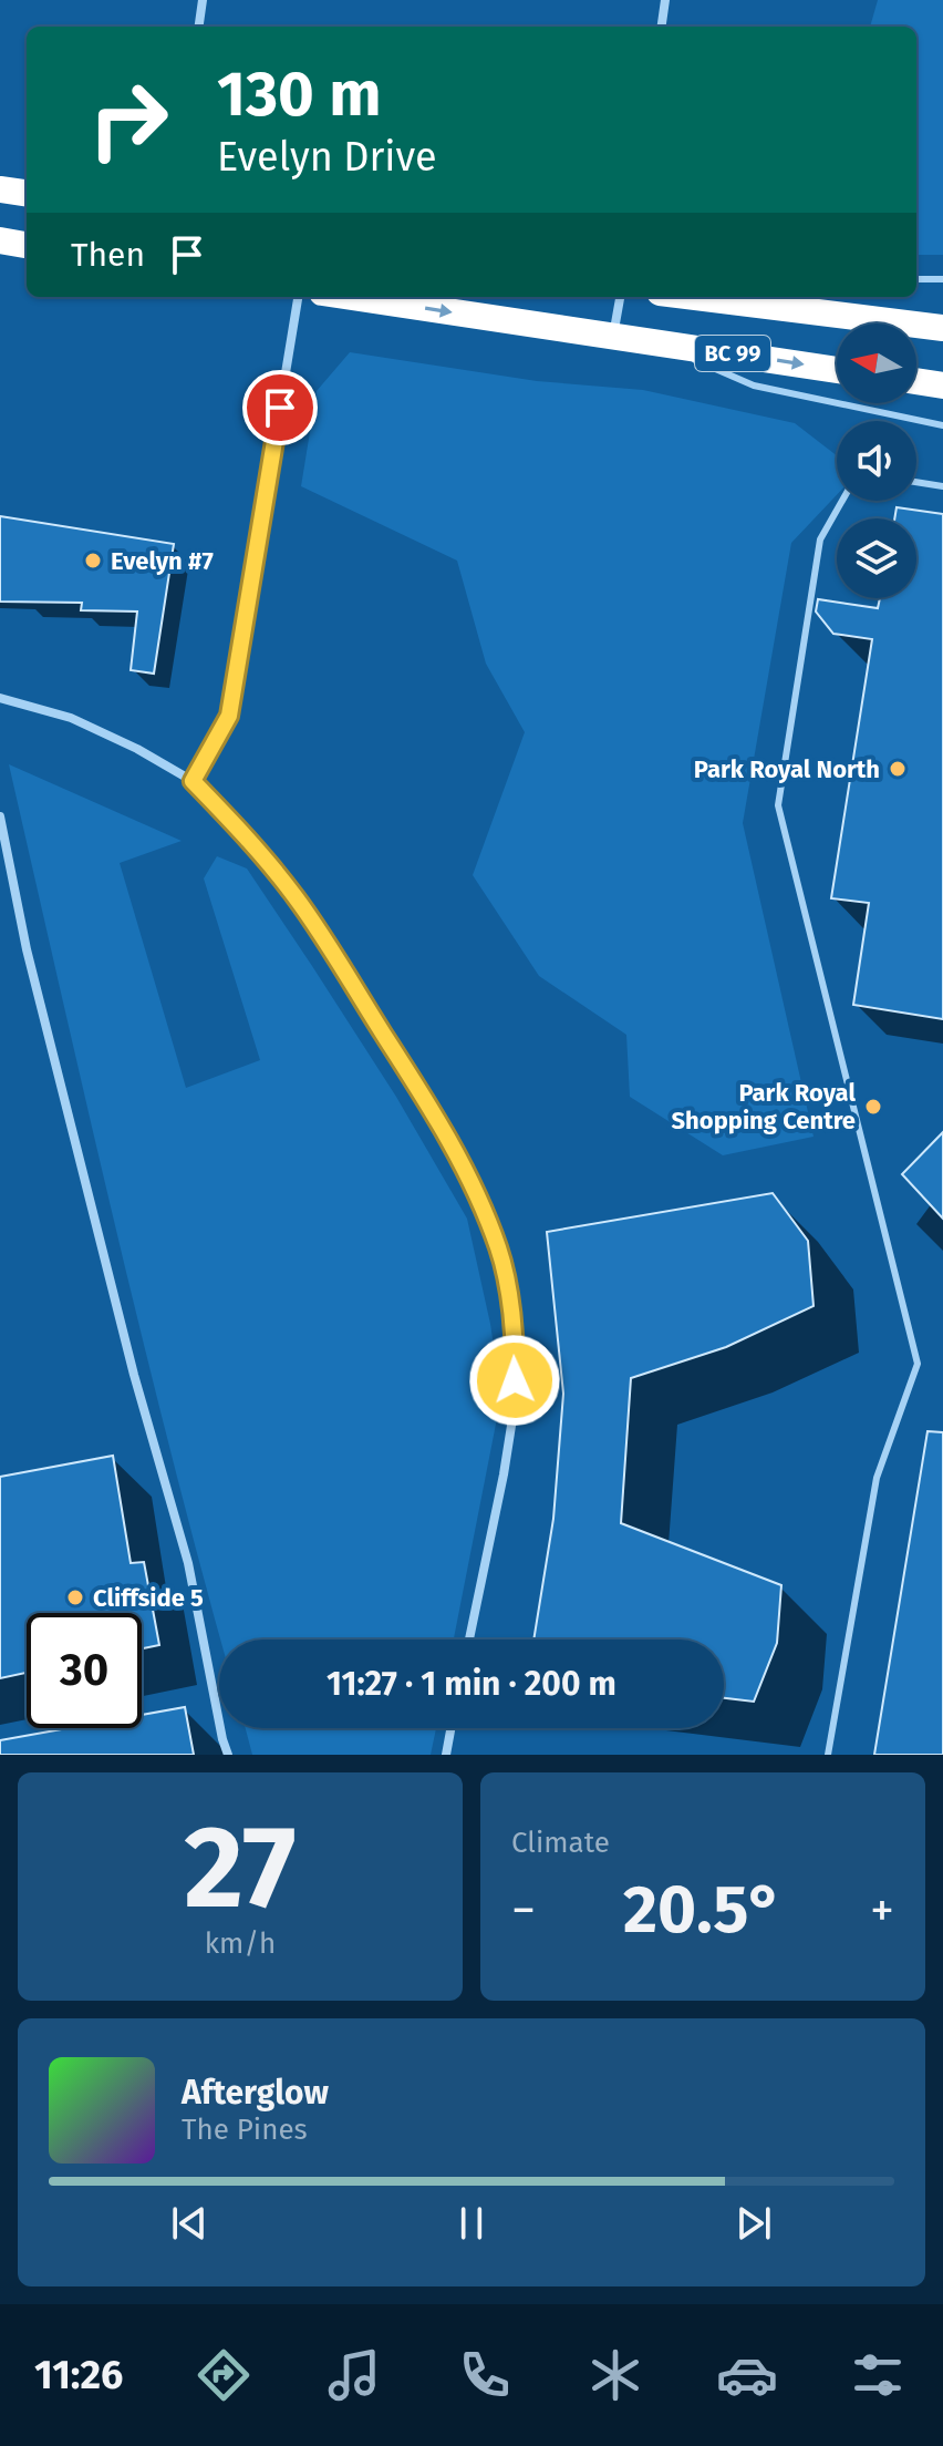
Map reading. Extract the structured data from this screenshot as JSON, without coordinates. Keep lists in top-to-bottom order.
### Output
{
  "streets": {
    "highway": ["BC 99"]
  },
  "places": [
    "Evelyn #7",
    "Park Royal North",
    "Park Royal Shopping Centre",
    "Cliffside 5"
  ],
  "north": "left",
  "page": {
    "turn": ["130 m", "Evelyn Drive"],
    "then": "Then",
    "limit": "30",
    "trip": "11:27 · 1 min · 200 m",
    "tile": [
      ["27", "km/h"],
      "Climate"
    ],
    "heat": ["−", "20.5°", "+"],
    "song": ["Afterglow", "The Pines"],
    "tabs": "11:26"
  }
}
